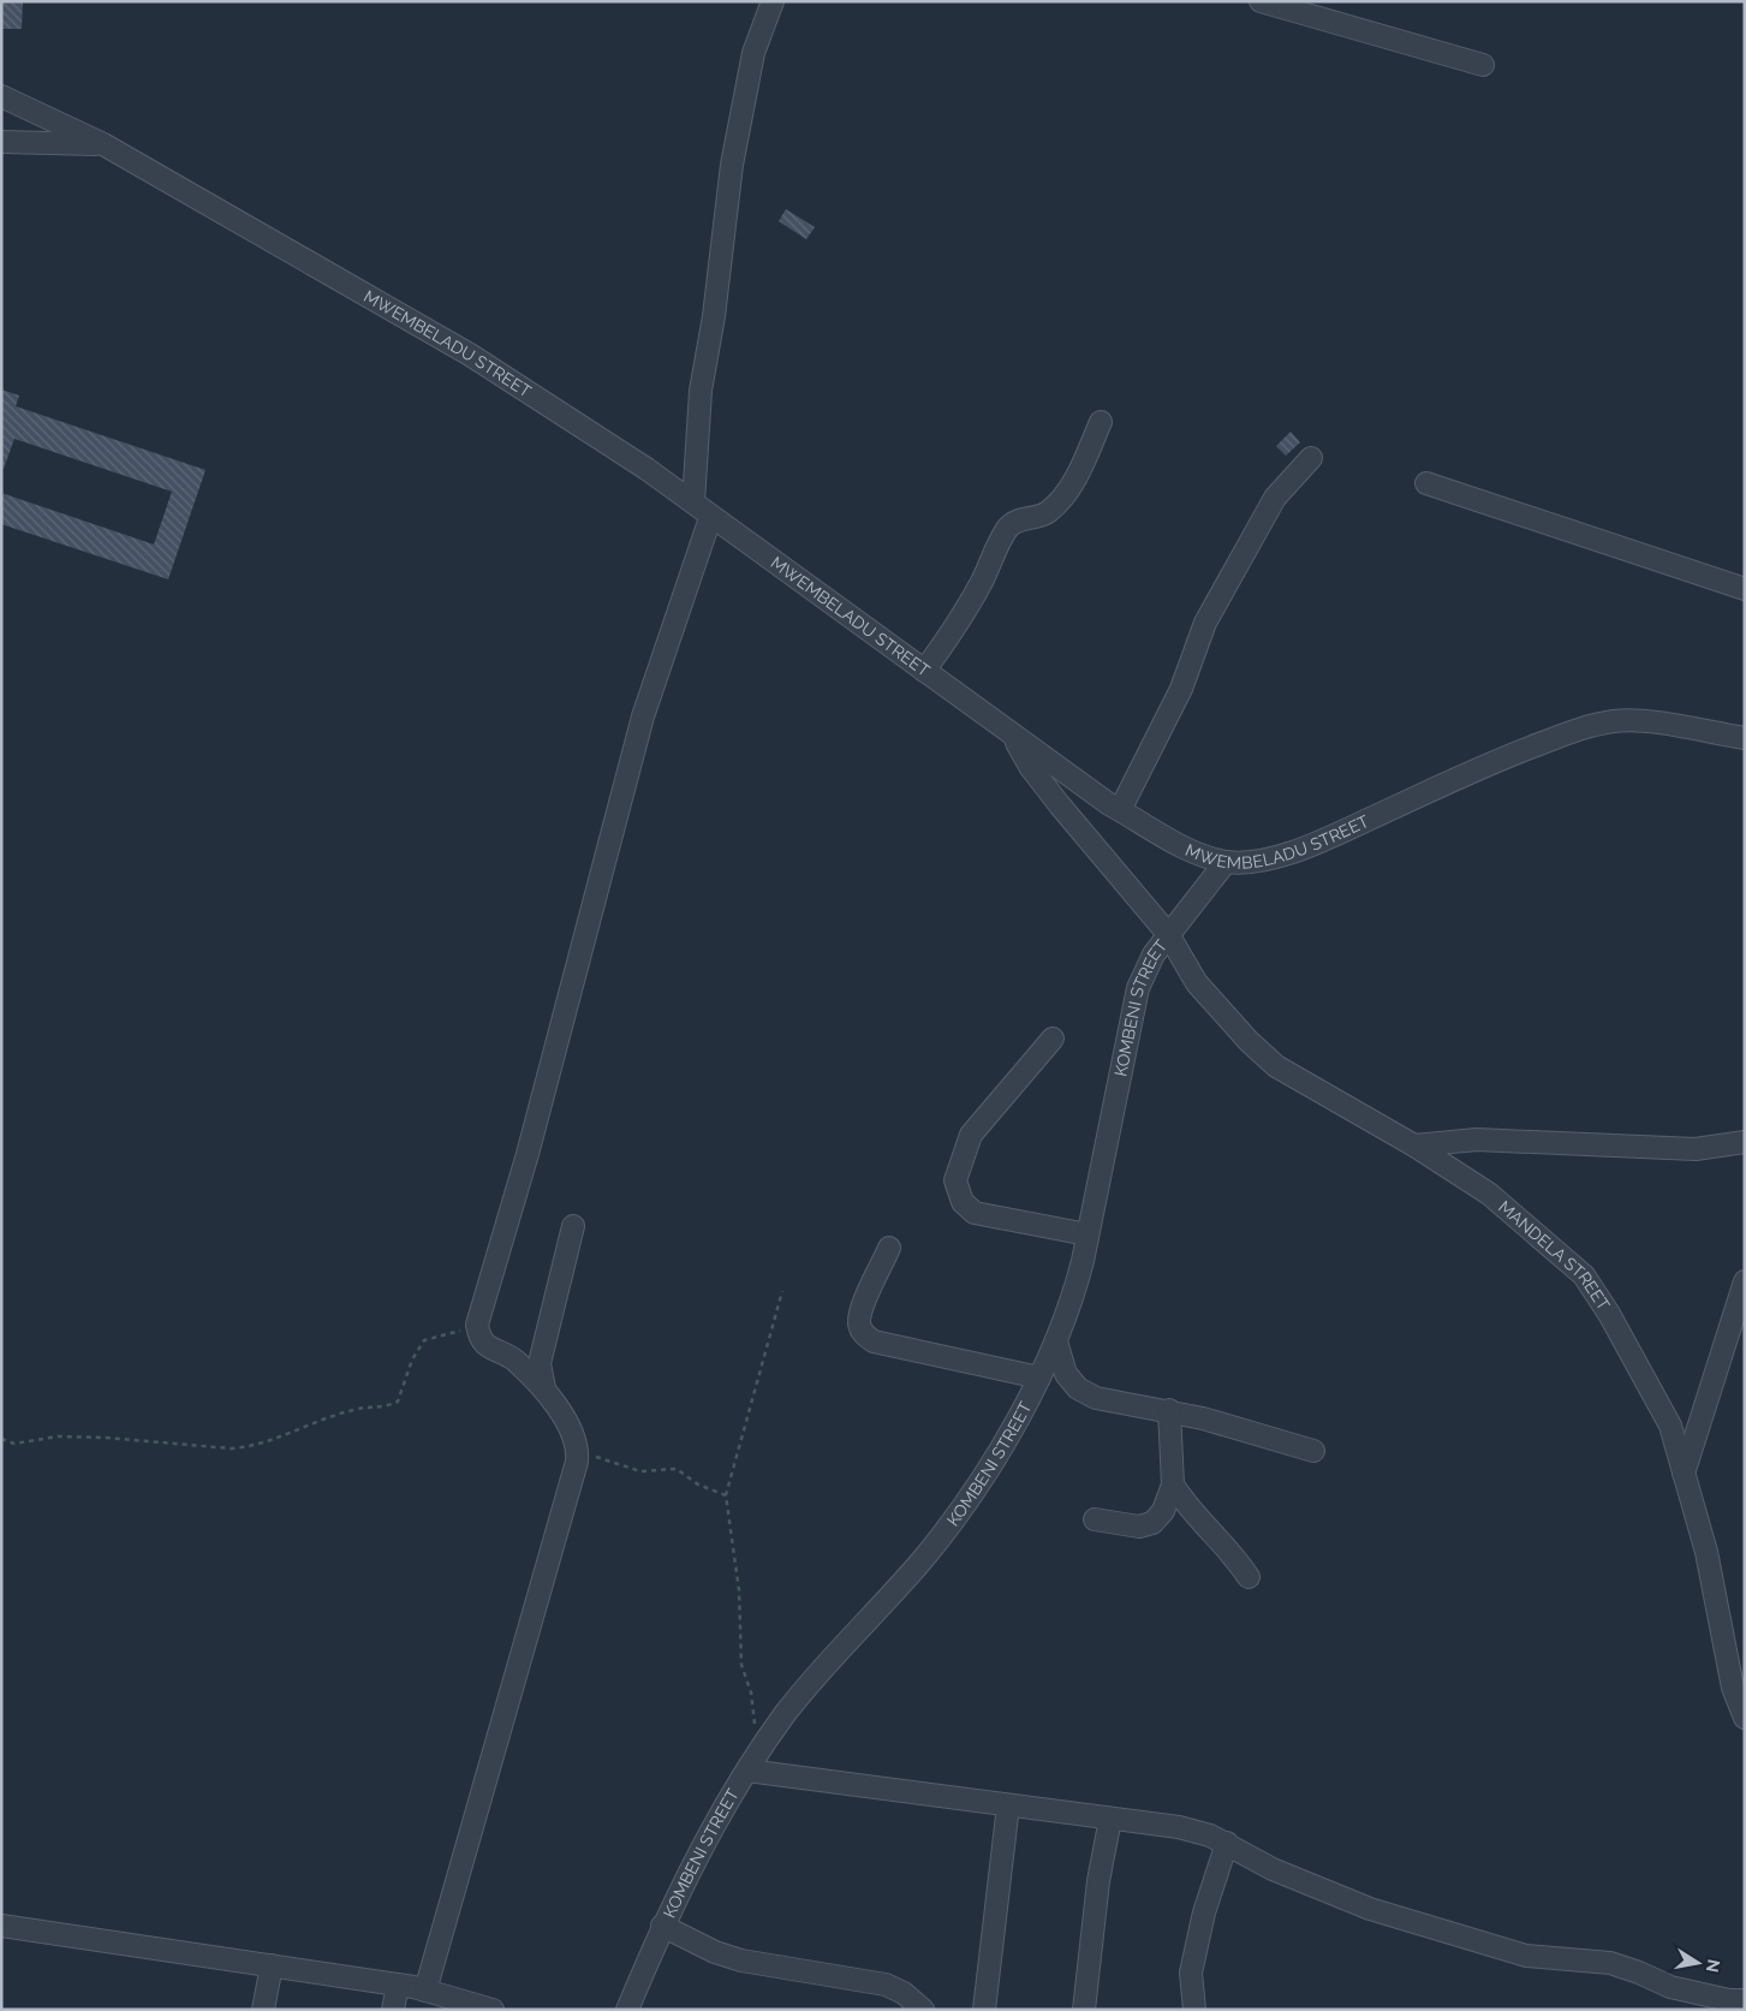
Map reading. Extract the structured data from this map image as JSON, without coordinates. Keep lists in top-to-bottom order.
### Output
{
  "streets": {
    "street": ["MWEMBELADU STREET", "KOMBENI STREET", "MANDELA STREET"]
  },
  "crossings": [
    ["MWEMBELADU STREET", "KOMBENI STREET"],
    ["MWEMBELADU STREET", "MANDELA STREET"],
    ["KOMBENI STREET", "MANDELA STREET"]
  ],
  "north": "right"
}
